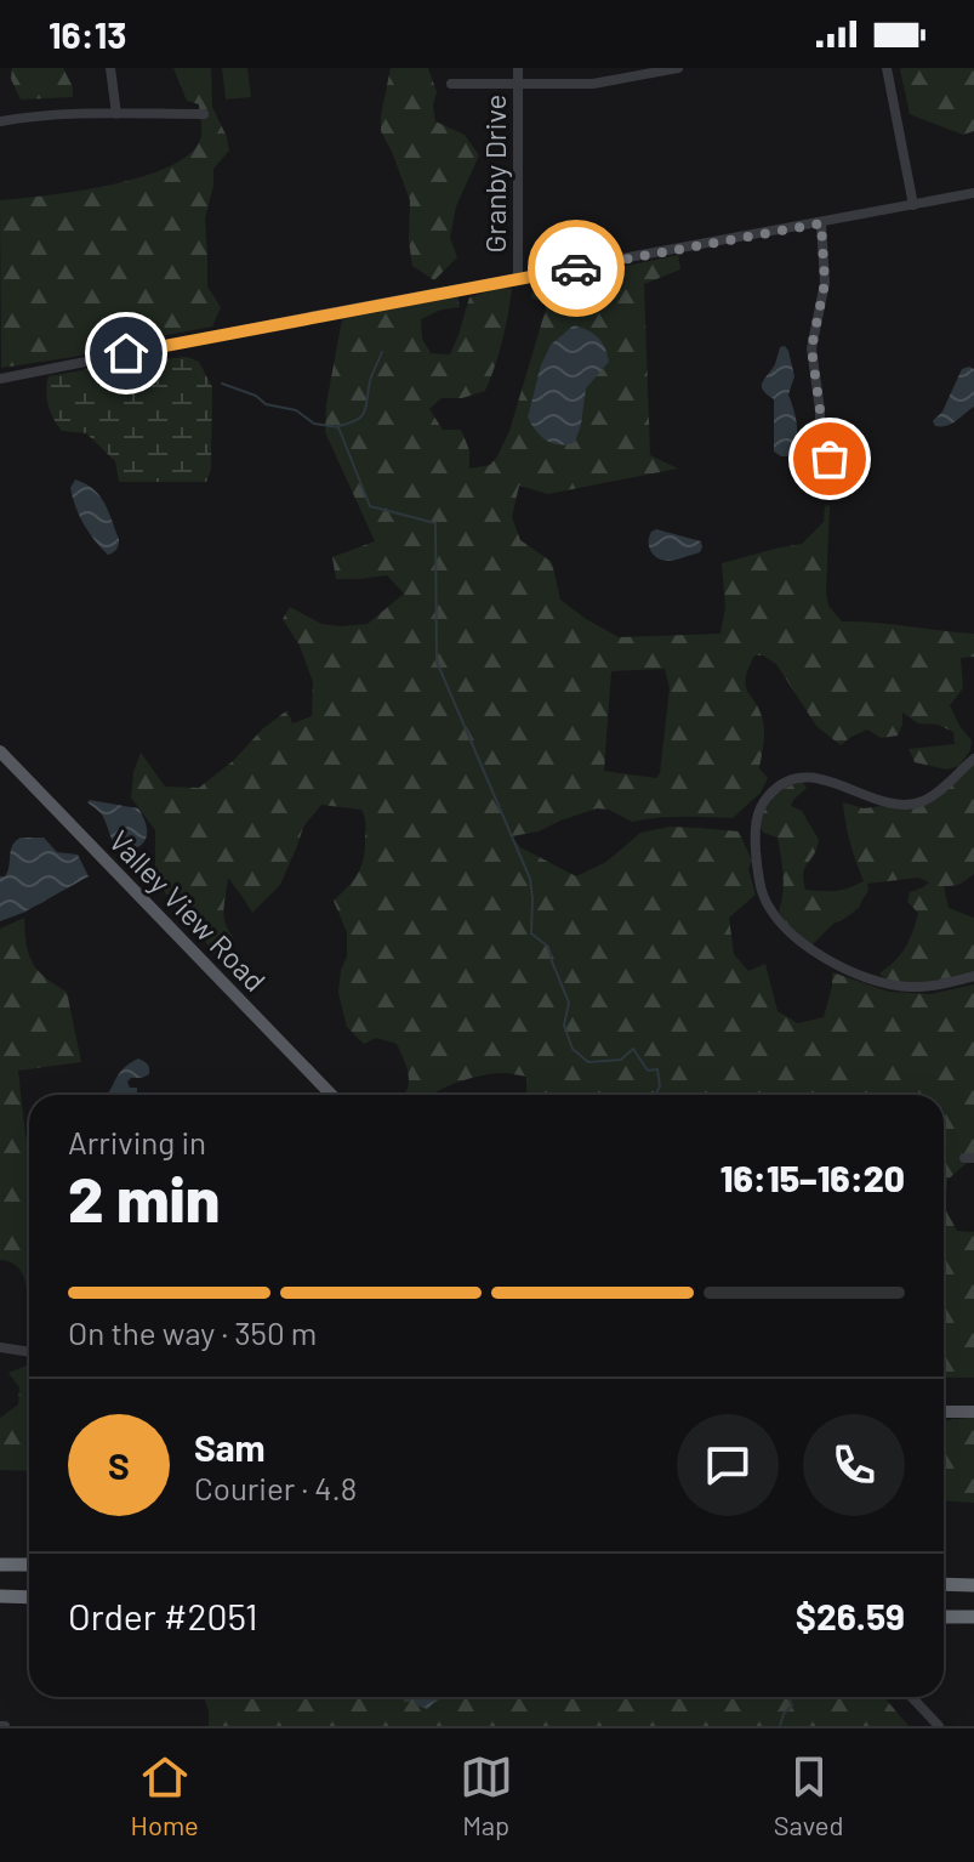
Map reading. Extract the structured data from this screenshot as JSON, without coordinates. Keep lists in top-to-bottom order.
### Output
{
  "streets": {
    "main road": ["Valley View Road"],
    "street": ["Granby Drive"]
  },
  "page": {
    "status": "16:13",
    "heading": ["2 min", "Arriving in", "16:15–16:20"],
    "panel": [
      "Sam",
      "Courier · 4.8",
      "Order #2051",
      "$26.59"
    ],
    "bar": "On the way · 350 m",
    "round": "S",
    "tabs": ["Home", "Map", "Saved"]
  }
}
